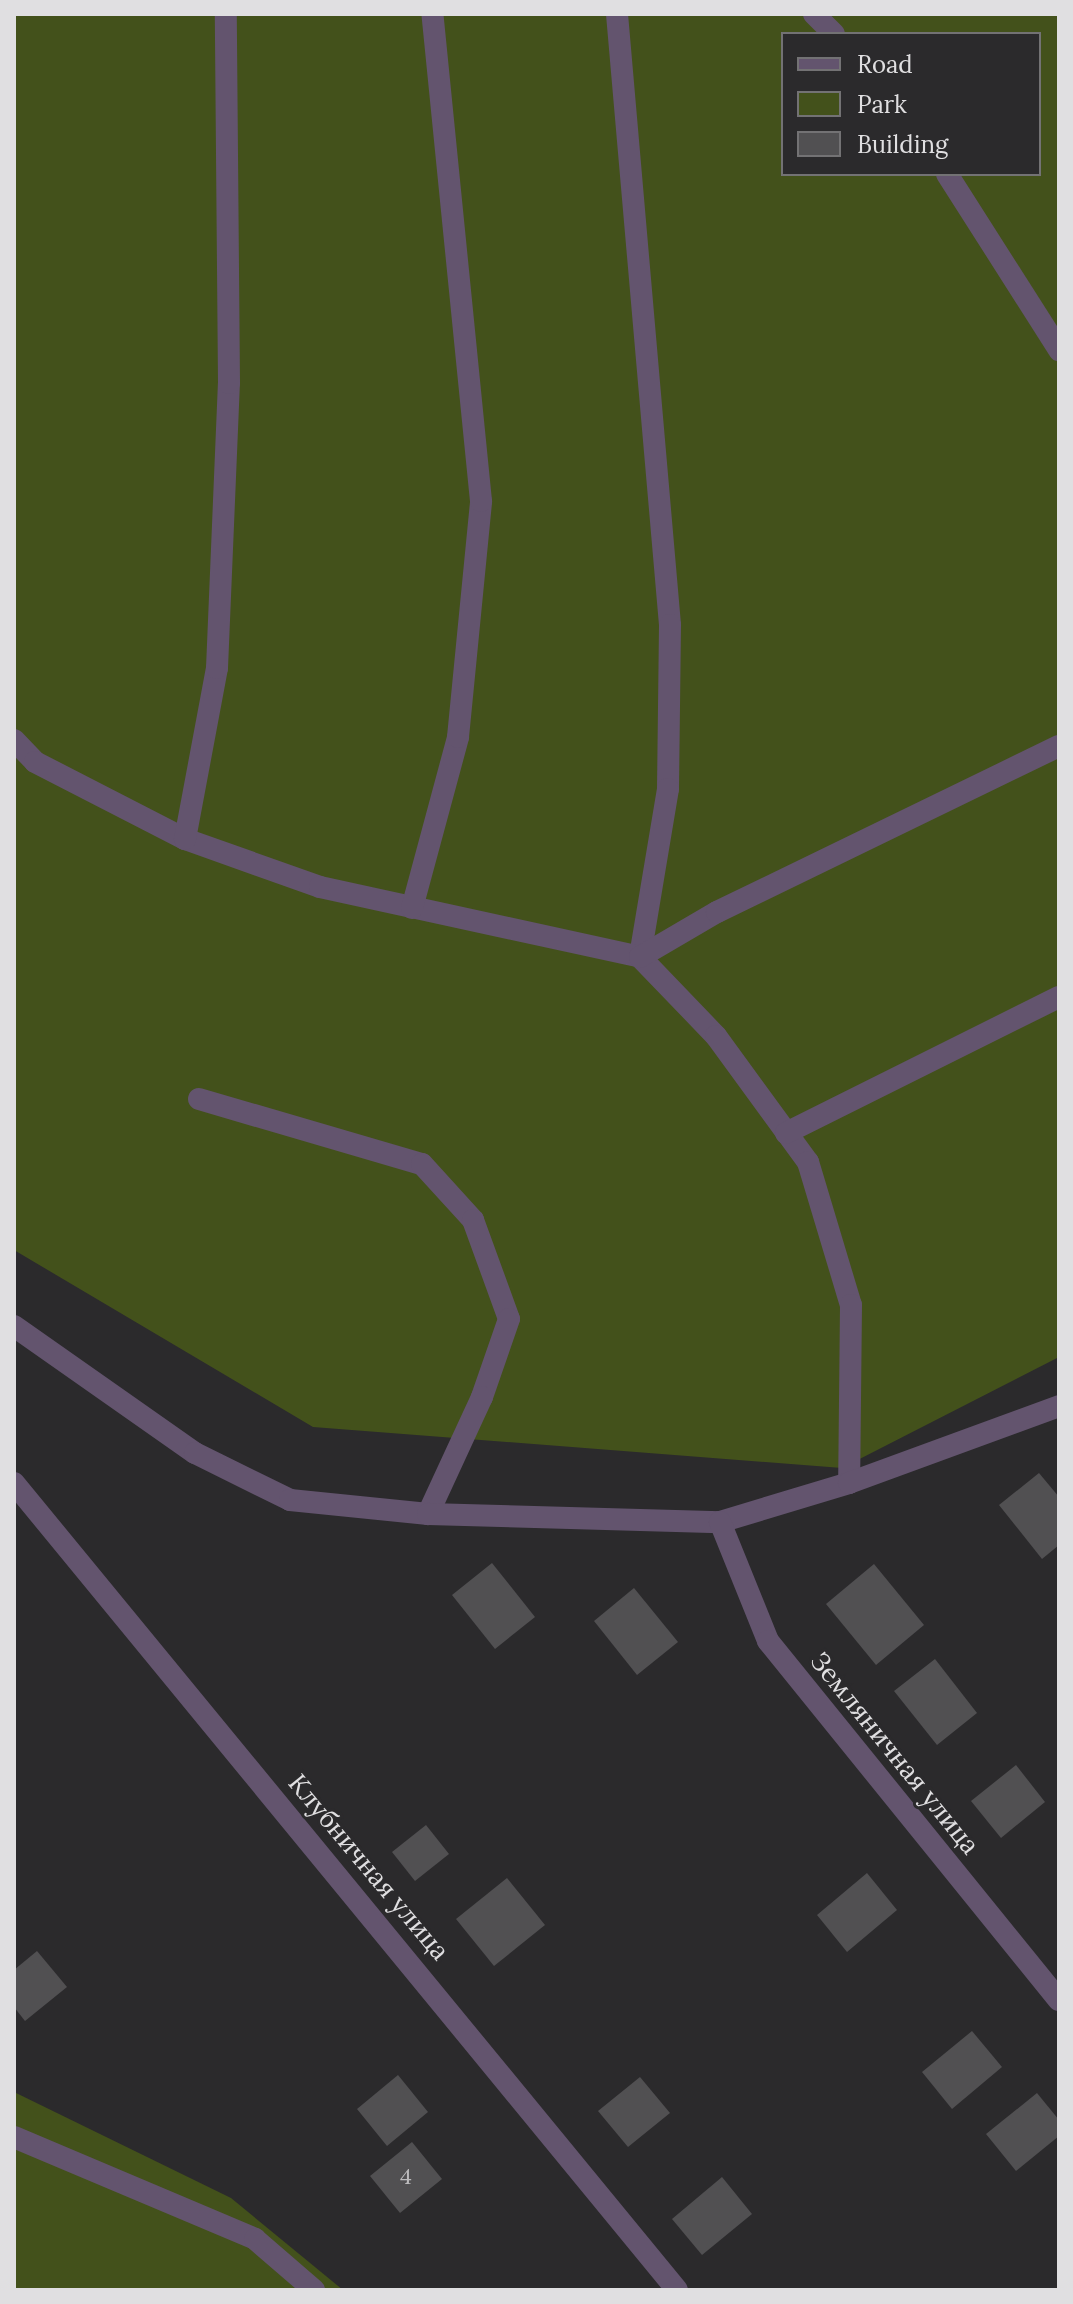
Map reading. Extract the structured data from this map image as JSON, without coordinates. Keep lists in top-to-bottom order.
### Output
{
  "streets": {
    "street": ["Земляничная улица", "Клубничная улица"]
  },
  "house_numbers": ["4"],
  "legend": ["Road", "Park", "Building"]
}
